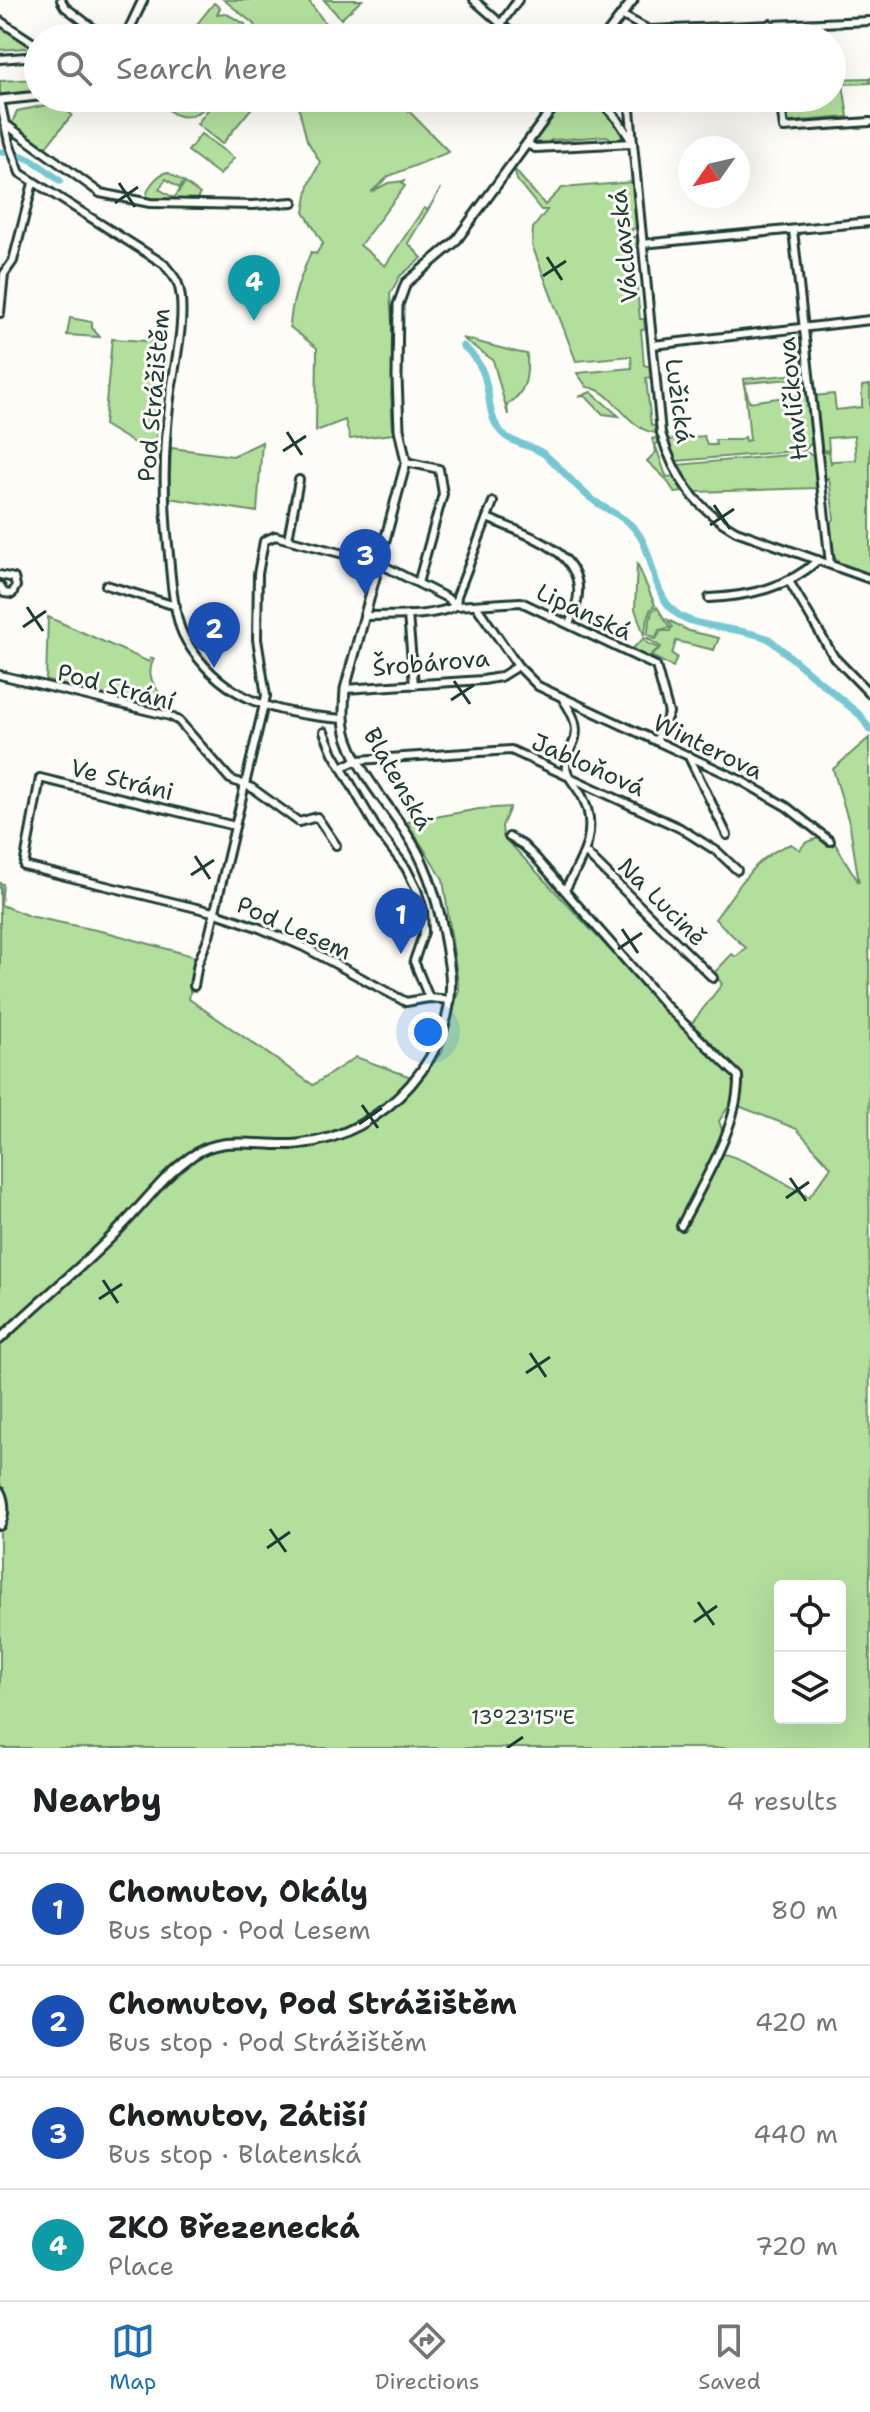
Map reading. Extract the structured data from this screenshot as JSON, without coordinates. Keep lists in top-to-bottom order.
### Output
{
  "streets": {
    "street": [
      "Václavská",
      "Pod Strážištěm",
      "Havlíčkova",
      "Lužická",
      "Lipanská",
      "Šrobárova",
      "Pod Strání",
      "Winterova",
      "Jabloňová",
      "Blatenská",
      "Ve Stráni",
      "Na Lucině",
      "Pod Lesem"
    ]
  },
  "crossings": [
    ["Václavská", "Lužická"],
    ["Pod Strážištěm", "Blatenská"],
    ["Havlíčkova", "Lužická"],
    ["Lipanská", "Winterova"],
    ["Lipanská", "Blatenská"],
    ["Šrobárova", "Winterova"],
    ["Šrobárova", "Blatenská"],
    ["Jabloňová", "Blatenská"],
    ["Blatenská", "Pod Lesem"],
    ["Ve Stráni", "Pod Lesem"]
  ],
  "north": "bottom left",
  "page": {
    "search": "Search here",
    "pins": [
      "4",
      "3",
      "2",
      "1"
    ],
    "heading": ["Nearby", "4 results"],
    "list": [
      {
        "mark": "1",
        "name": "Chomutov, Okály",
        "note": "Bus stop · Pod Lesem",
        "value": "80 m"
      },
      {
        "mark": "2",
        "name": "Chomutov, Pod Strážištěm",
        "note": "Bus stop · Pod Strážištěm",
        "value": "420 m"
      },
      {
        "mark": "3",
        "name": "Chomutov, Zátiší",
        "note": "Bus stop · Blatenská",
        "value": "440 m"
      },
      {
        "mark": "4",
        "name": "ZKO Březenecká",
        "note": "Place",
        "value": "720 m"
      }
    ],
    "nav": ["Map", "Directions", "Saved"]
  },
  "coordinates": ["13°23'15\"E"]
}
